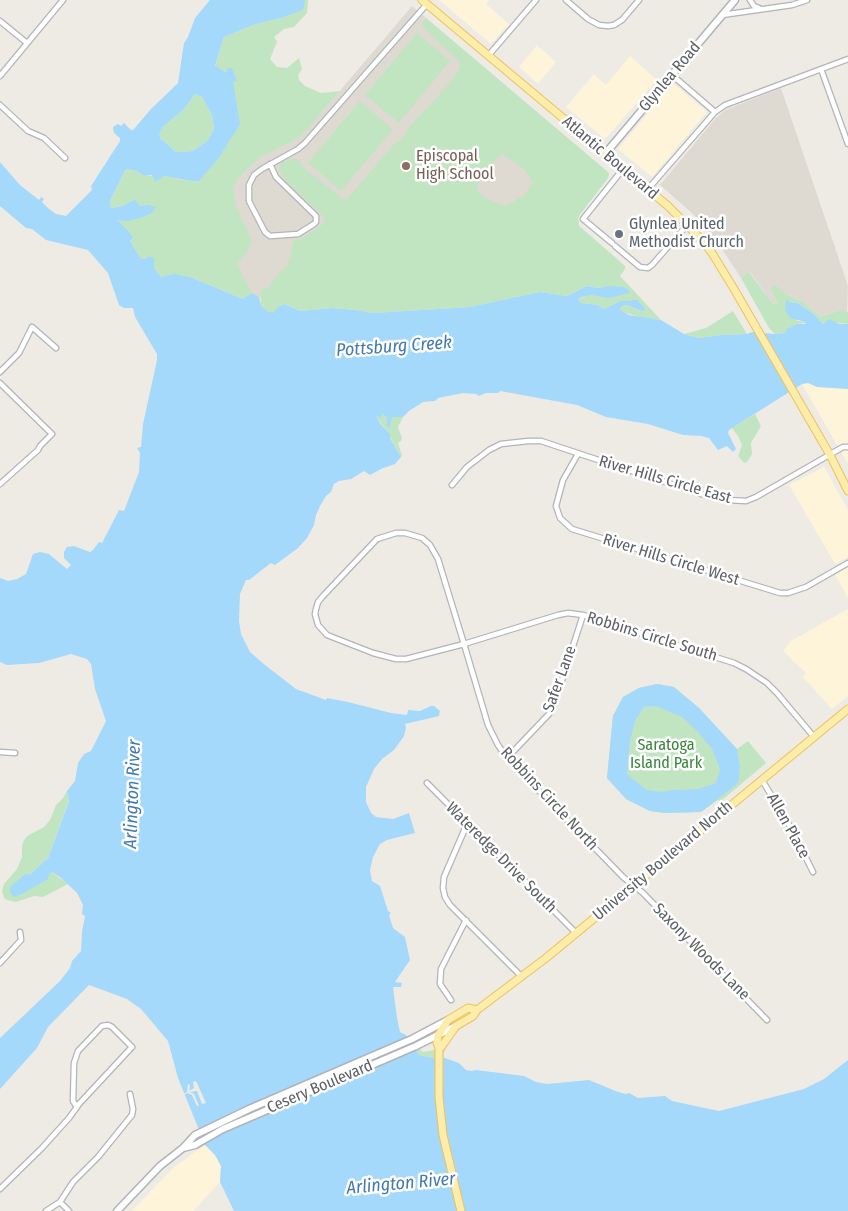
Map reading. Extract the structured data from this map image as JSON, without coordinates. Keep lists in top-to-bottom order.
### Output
{
  "streets": {
    "main road": [
      "Glynlea Road",
      "Atlantic Boulevard",
      "University Boulevard North",
      "Cesery Boulevard"
    ],
    "street": [
      "River Hills Circle East",
      "River Hills Circle West",
      "Robbins Circle South",
      "Safer Lane",
      "Robbins Circle North",
      "Allen Place",
      "Wateredge Drive South",
      "Saxony Woods Lane"
    ]
  },
  "crossings": [
    ["Glynlea Road", "Atlantic Boulevard"],
    ["Atlantic Boulevard", "River Hills Circle East"],
    ["River Hills Circle East", "River Hills Circle West"],
    ["Robbins Circle South", "Safer Lane"],
    ["Robbins Circle South", "Robbins Circle North"],
    ["Robbins Circle South", "University Boulevard North"],
    ["Safer Lane", "Robbins Circle North"],
    ["Robbins Circle North", "University Boulevard North"],
    ["Robbins Circle North", "Saxony Woods Lane"],
    ["Allen Place", "University Boulevard North"],
    ["Wateredge Drive South", "University Boulevard North"],
    ["University Boulevard North", "Saxony Woods Lane"],
    ["University Boulevard North", "Cesery Boulevard"]
  ],
  "water": ["Pottsburg Creek", "Arlington River"],
  "parks": ["Saratoga Island Park"],
  "places": ["Episcopal High School", "Glynlea United Methodist Church"]
}
